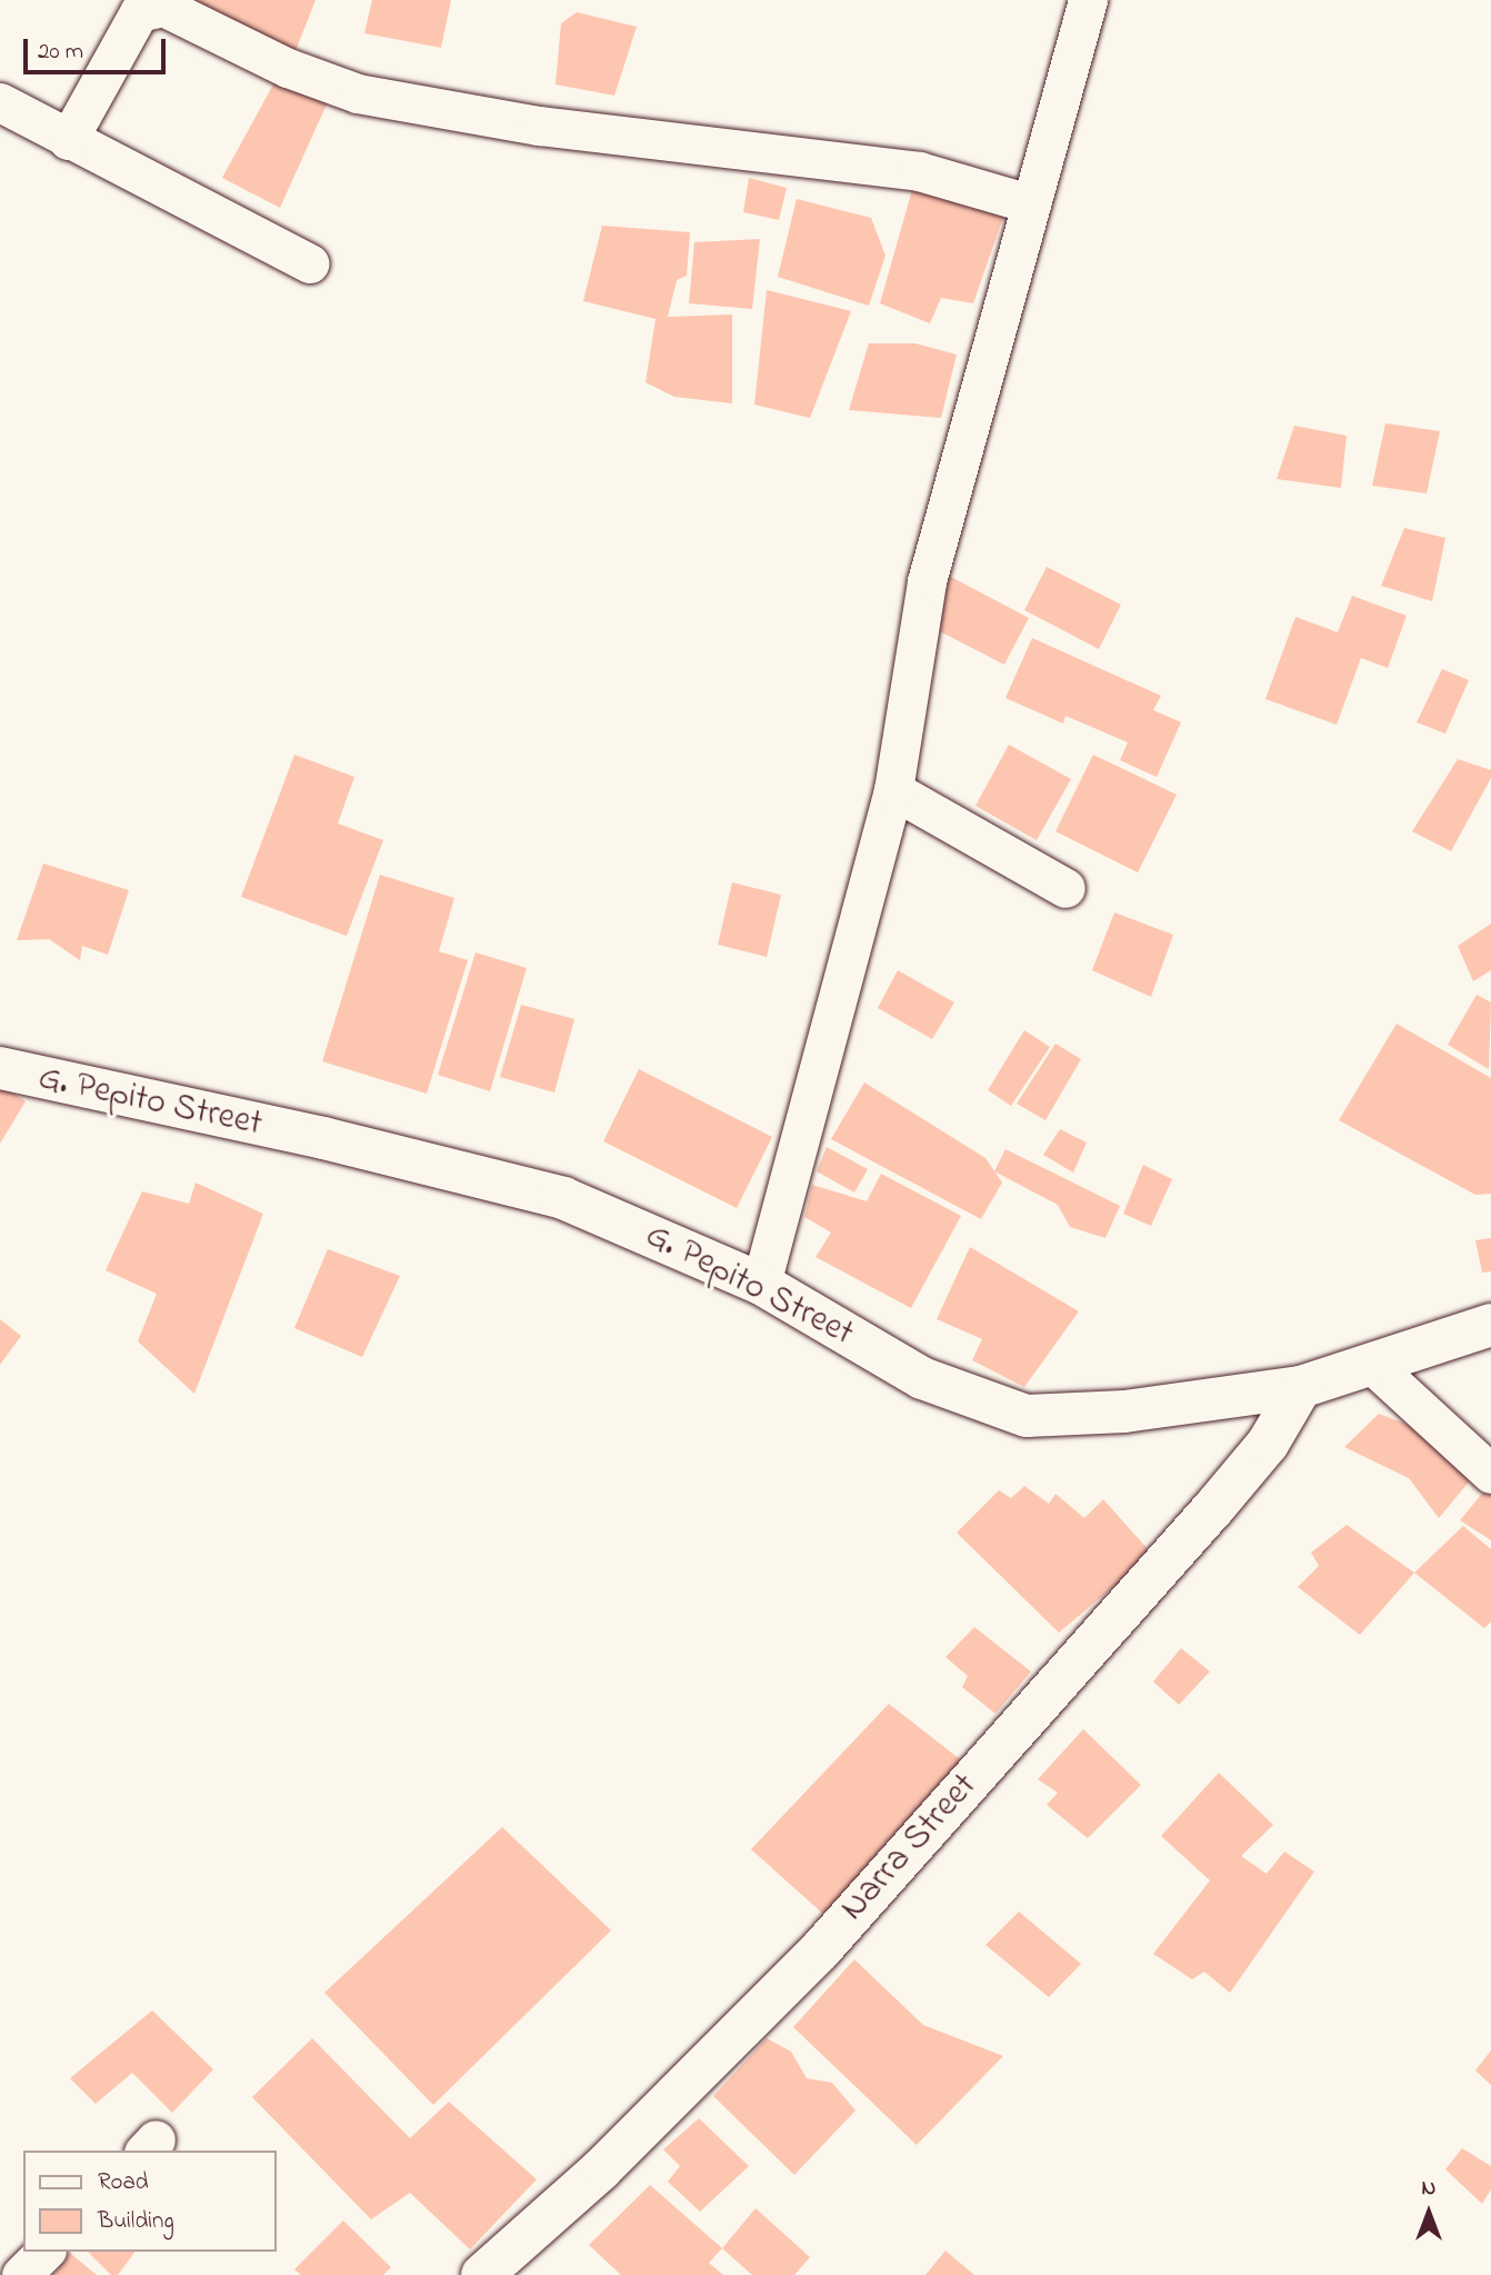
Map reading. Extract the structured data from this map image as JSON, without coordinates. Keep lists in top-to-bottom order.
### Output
{
  "streets": {
    "street": ["G. Pepito Street", "Narra Street"]
  },
  "crossings": [
    ["G. Pepito Street", "Narra Street"]
  ],
  "legend": ["Road", "Building"],
  "scale_bar": "20 m",
  "north": "top"
}
